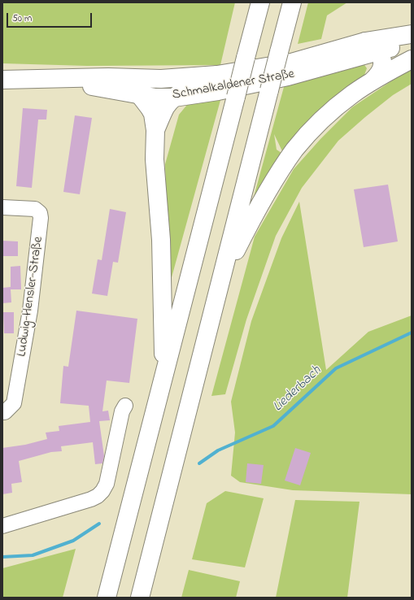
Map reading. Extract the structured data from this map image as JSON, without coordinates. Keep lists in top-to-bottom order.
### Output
{
  "streets": {
    "main road": ["Schmalkaldener Straße"],
    "street": ["Ludwig-Hensler-Straße"]
  },
  "water": ["Liederbach"],
  "scale_bar": "50 m"
}
